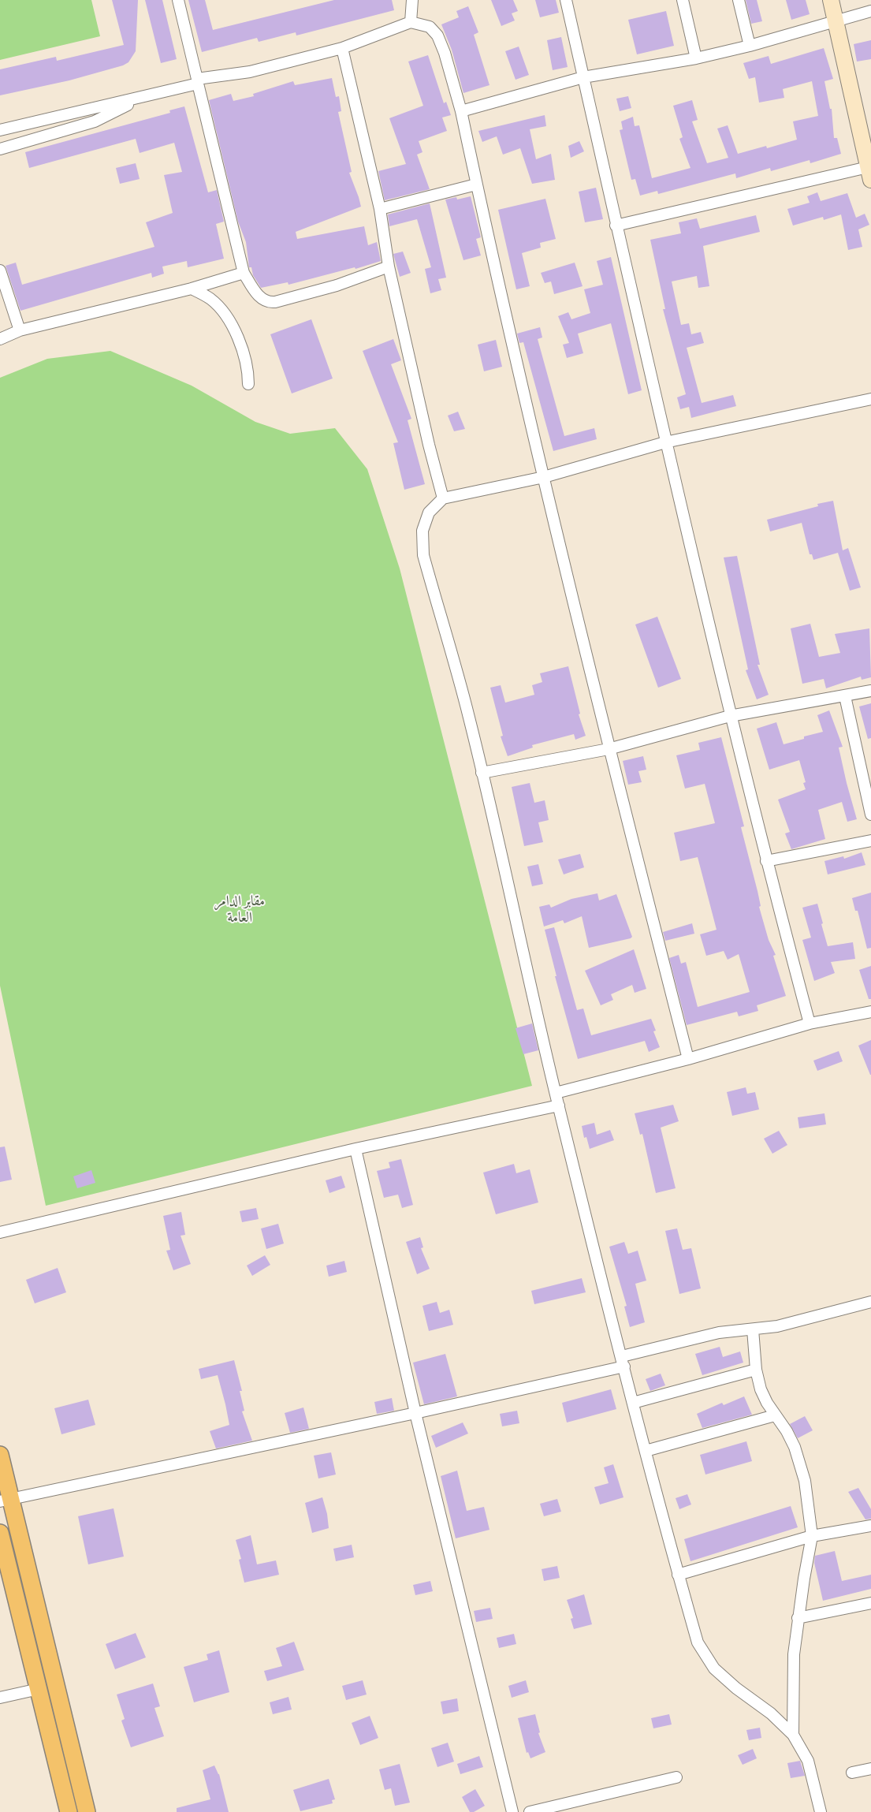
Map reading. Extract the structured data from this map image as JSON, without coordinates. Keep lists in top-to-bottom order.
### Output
{
  "parks": ["مقابر الدامر العامة"]
}
